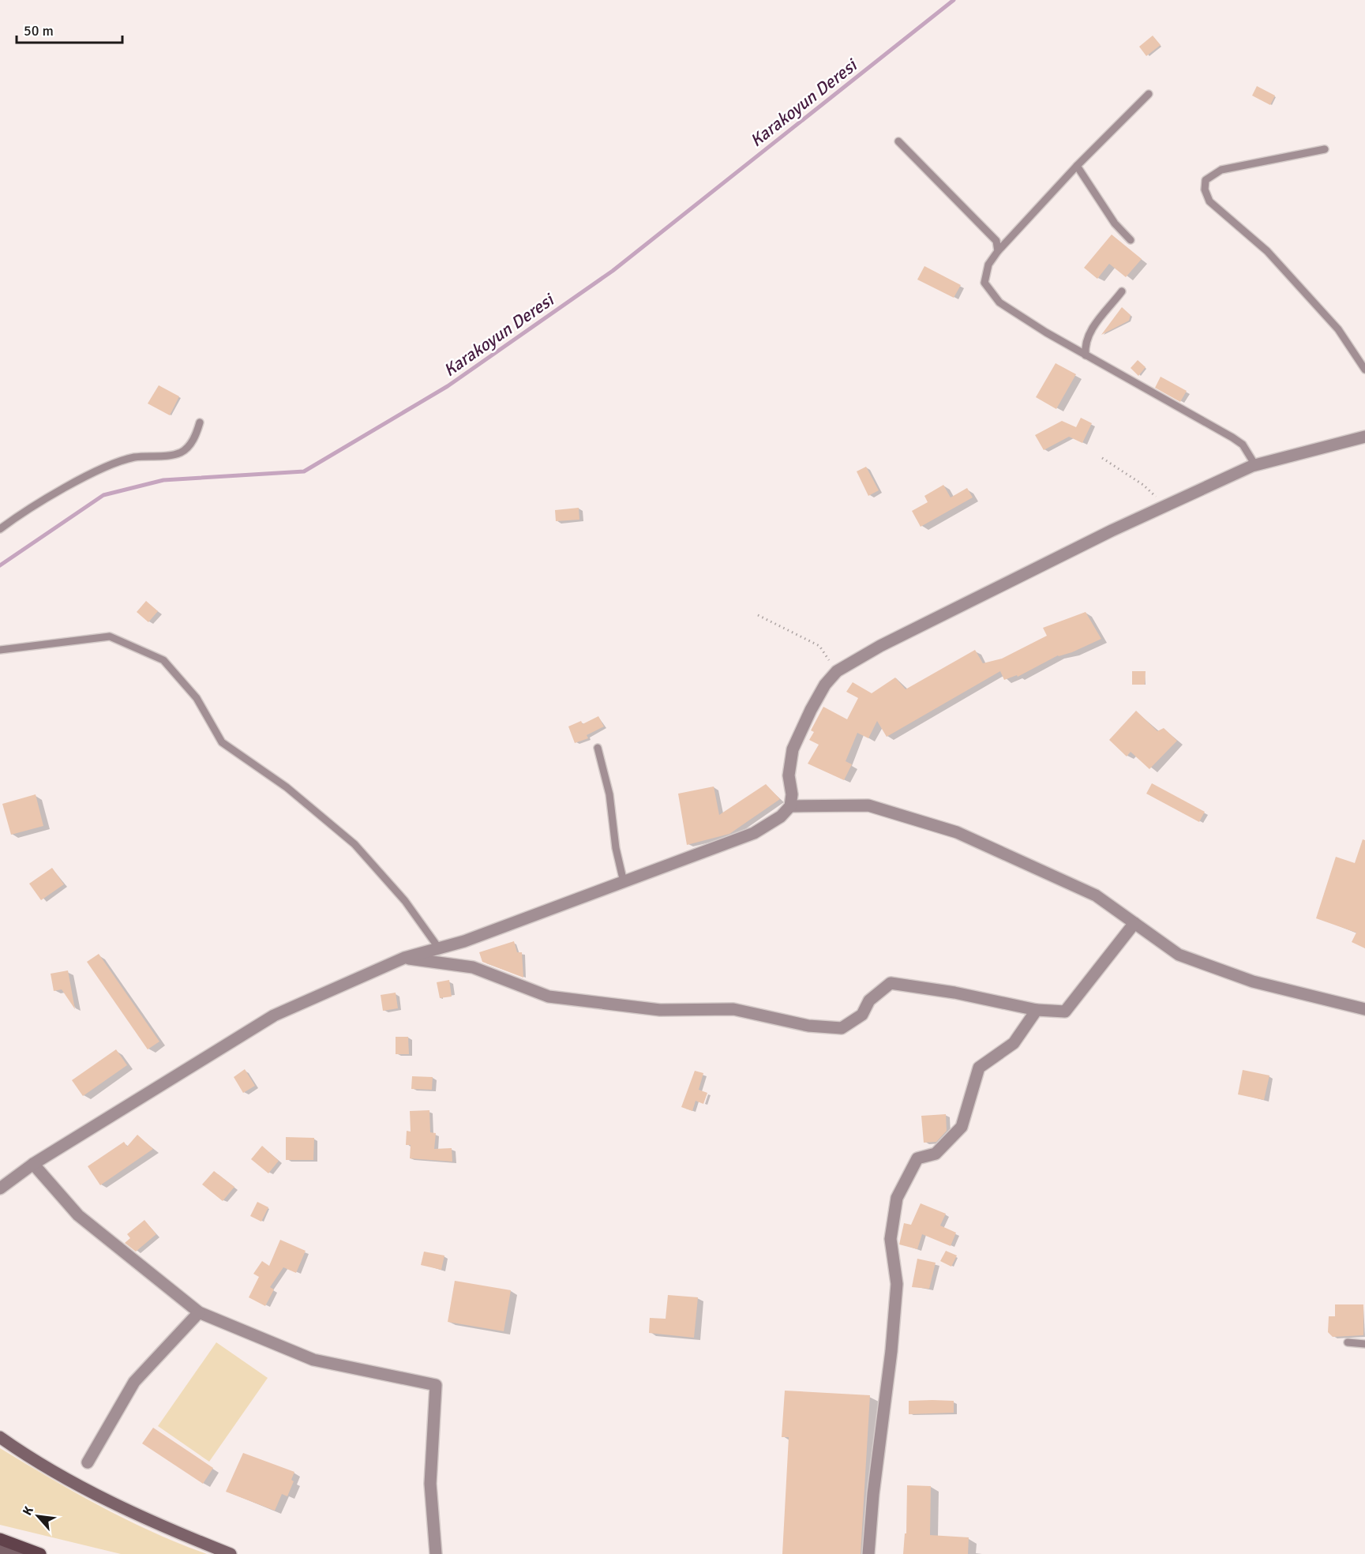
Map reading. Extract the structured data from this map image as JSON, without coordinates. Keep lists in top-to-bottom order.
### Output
{
  "water": ["Karakoyun Deresi"],
  "scale_bar": "50 m",
  "north": "top left"
}
